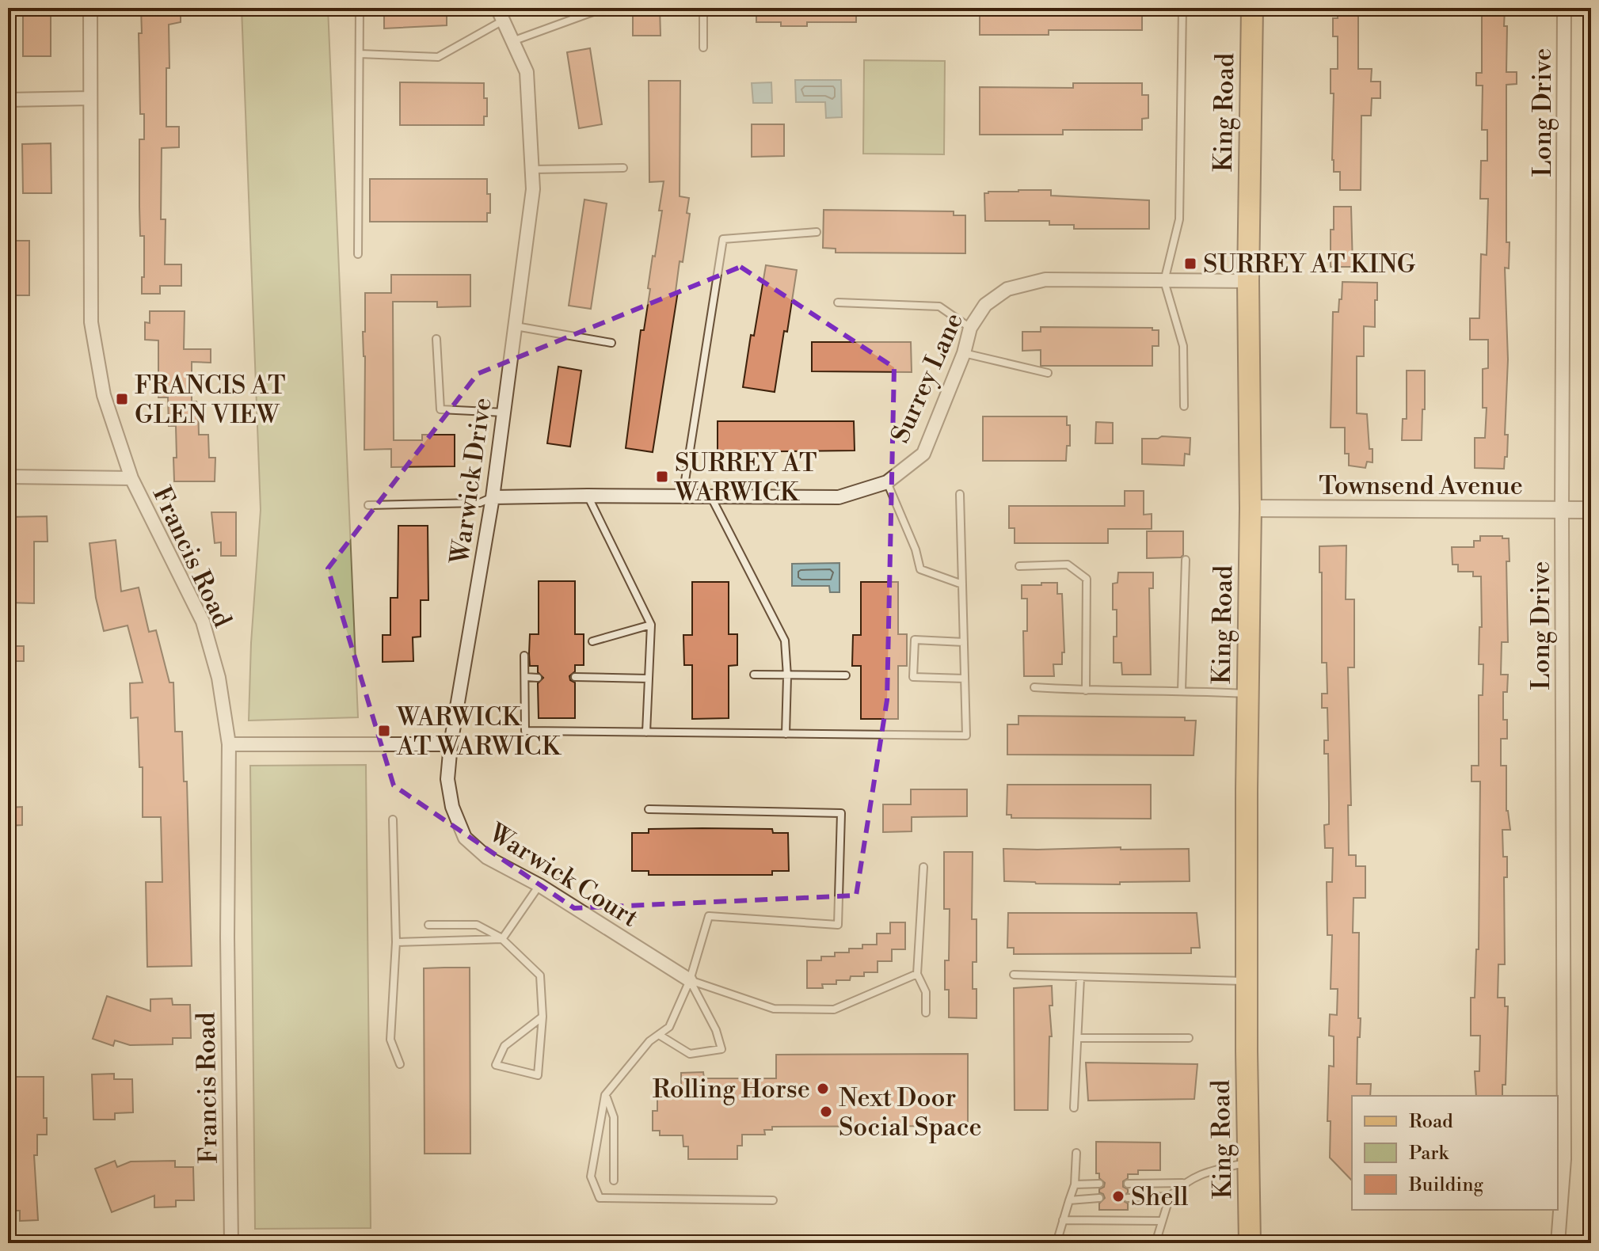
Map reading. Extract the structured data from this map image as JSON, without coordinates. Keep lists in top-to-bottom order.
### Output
{
  "streets": {
    "main road": ["King Road"],
    "street": [
      "Long Drive",
      "Surrey Lane",
      "Warwick Drive",
      "Townsend Avenue",
      "Francis Road",
      "Warwick Court"
    ]
  },
  "crossings": [
    ["King Road", "Surrey Lane"],
    ["King Road", "Townsend Avenue"],
    ["Long Drive", "Townsend Avenue"],
    ["Surrey Lane", "Warwick Drive"],
    ["Warwick Drive", "Warwick Court"]
  ],
  "places": {
    "transit": [
      "SURREY AT KING",
      "FRANCIS AT GLEN VIEW",
      "SURREY AT WARWICK",
      "WARWICK AT WARWICK"
    ],
    "other": ["Rolling Horse", "Next Door Social Space", "Shell"]
  },
  "legend": ["Road", "Park", "Building"]
}
